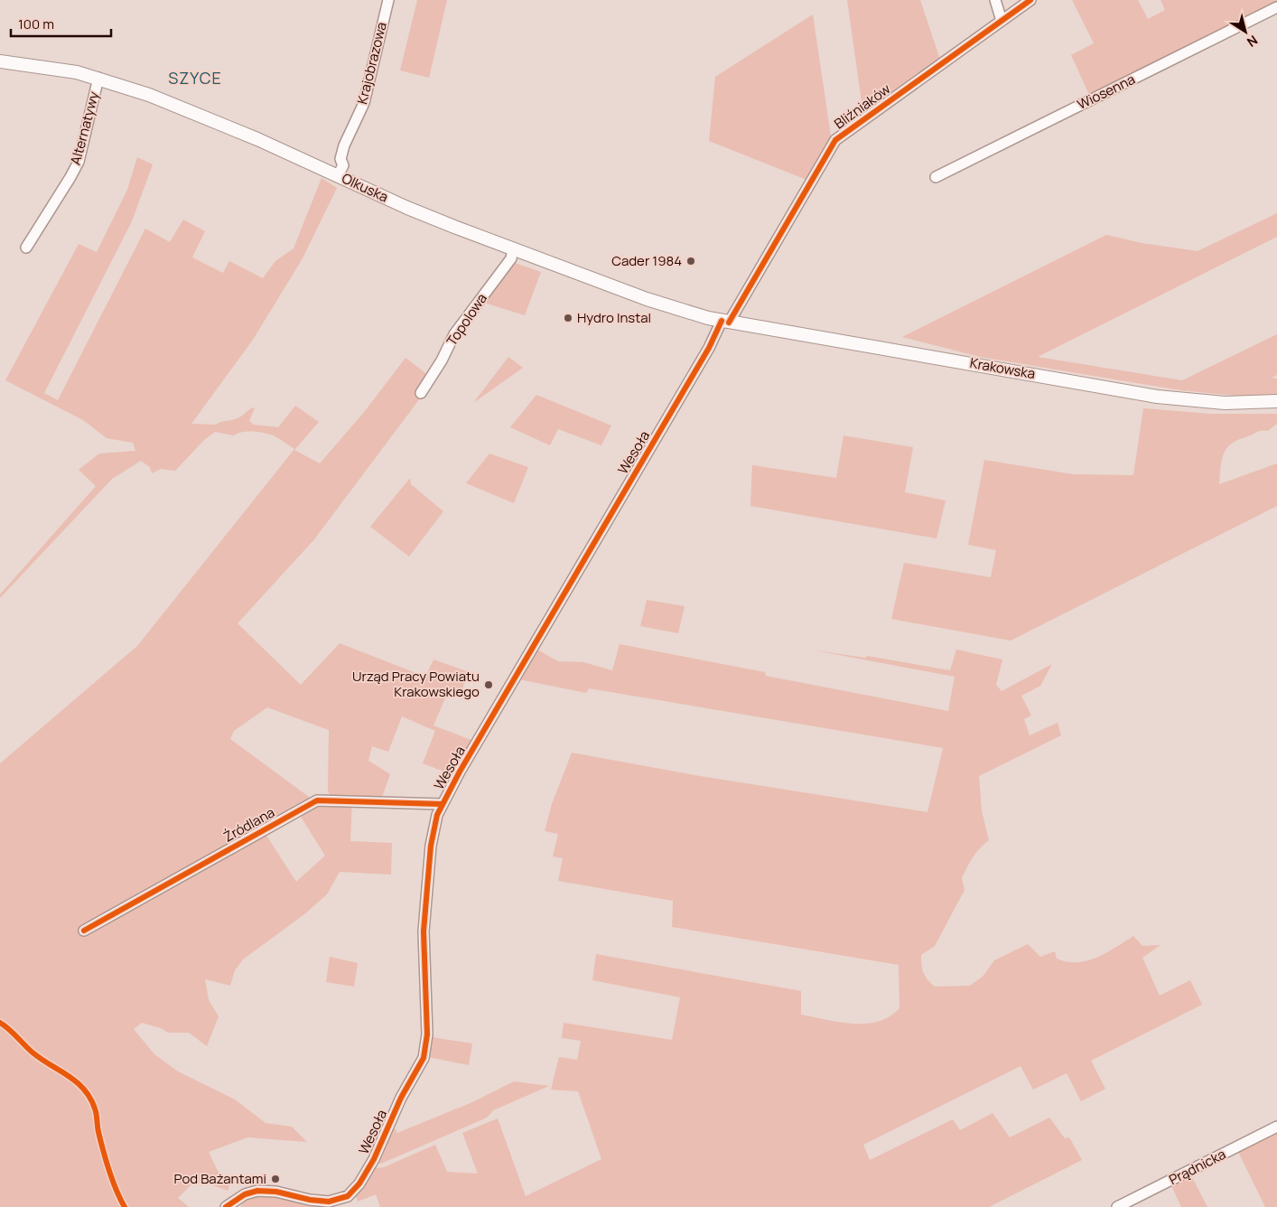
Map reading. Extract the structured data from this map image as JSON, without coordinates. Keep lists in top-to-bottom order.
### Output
{
  "streets": {
    "main road": ["Olkuska", "Krakowska"],
    "street": [
      "Krajobrazowa",
      "Wiosenna",
      "Bliźniaków",
      "Alternatywy",
      "Topolowa",
      "Wesoła",
      "Źródlana",
      "Prądnicka"
    ]
  },
  "crossings": [
    ["Krajobrazowa", "Olkuska"],
    ["Bliźniaków", "Olkuska"],
    ["Bliźniaków", "Krakowska"],
    ["Bliźniaków", "Wesoła"],
    ["Alternatywy", "Olkuska"],
    ["Olkuska", "Topolowa"],
    ["Olkuska", "Krakowska"],
    ["Olkuska", "Wesoła"],
    ["Krakowska", "Wesoła"],
    ["Wesoła", "Źródlana"]
  ],
  "districts": ["SZYCE"],
  "places": [
    "Cader 1984",
    "Hydro Instal",
    "Urząd Pracy Powiatu Krakowskiego",
    "Pod Bażantami"
  ],
  "scale_bar": "100 m",
  "north": "bottom right"
}
